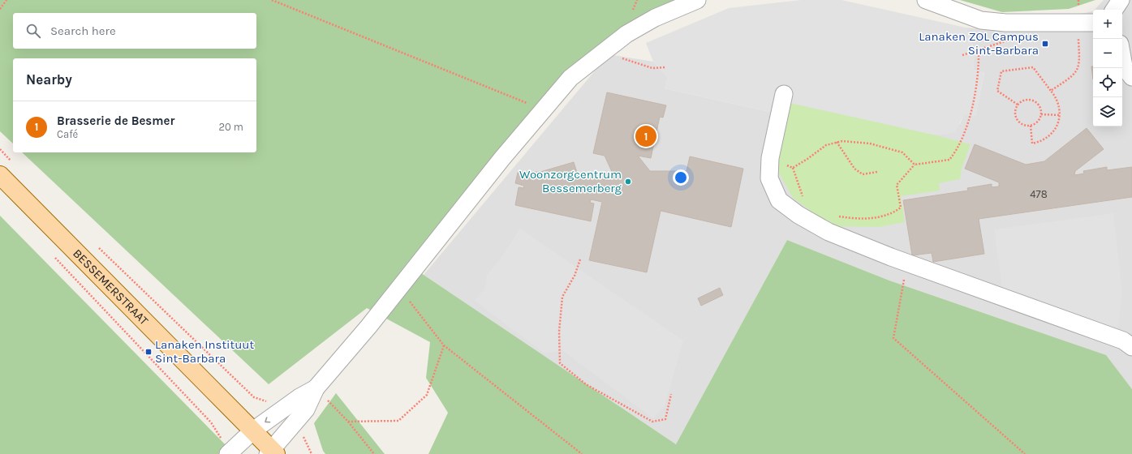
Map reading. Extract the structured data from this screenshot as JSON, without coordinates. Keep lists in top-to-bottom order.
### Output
{
  "streets": {
    "main road": ["BESSEMERSTRAAT"]
  },
  "places": {
    "transit": ["Lanaken ZOL Campus Sint-Barbara", "Lanaken Instituut Sint-Barbara"],
    "other": ["Woonzorgcentrum Bessemerberg"]
  },
  "house_numbers": ["478"],
  "page": {
    "map_buttons": ["+", "−"],
    "search": "Search here",
    "heading": "Nearby",
    "list": [
      {
        "mark": "1",
        "name": "Brasserie de Besmer",
        "note": "Café",
        "value": "20 m"
      }
    ],
    "pins": "1"
  }
}
